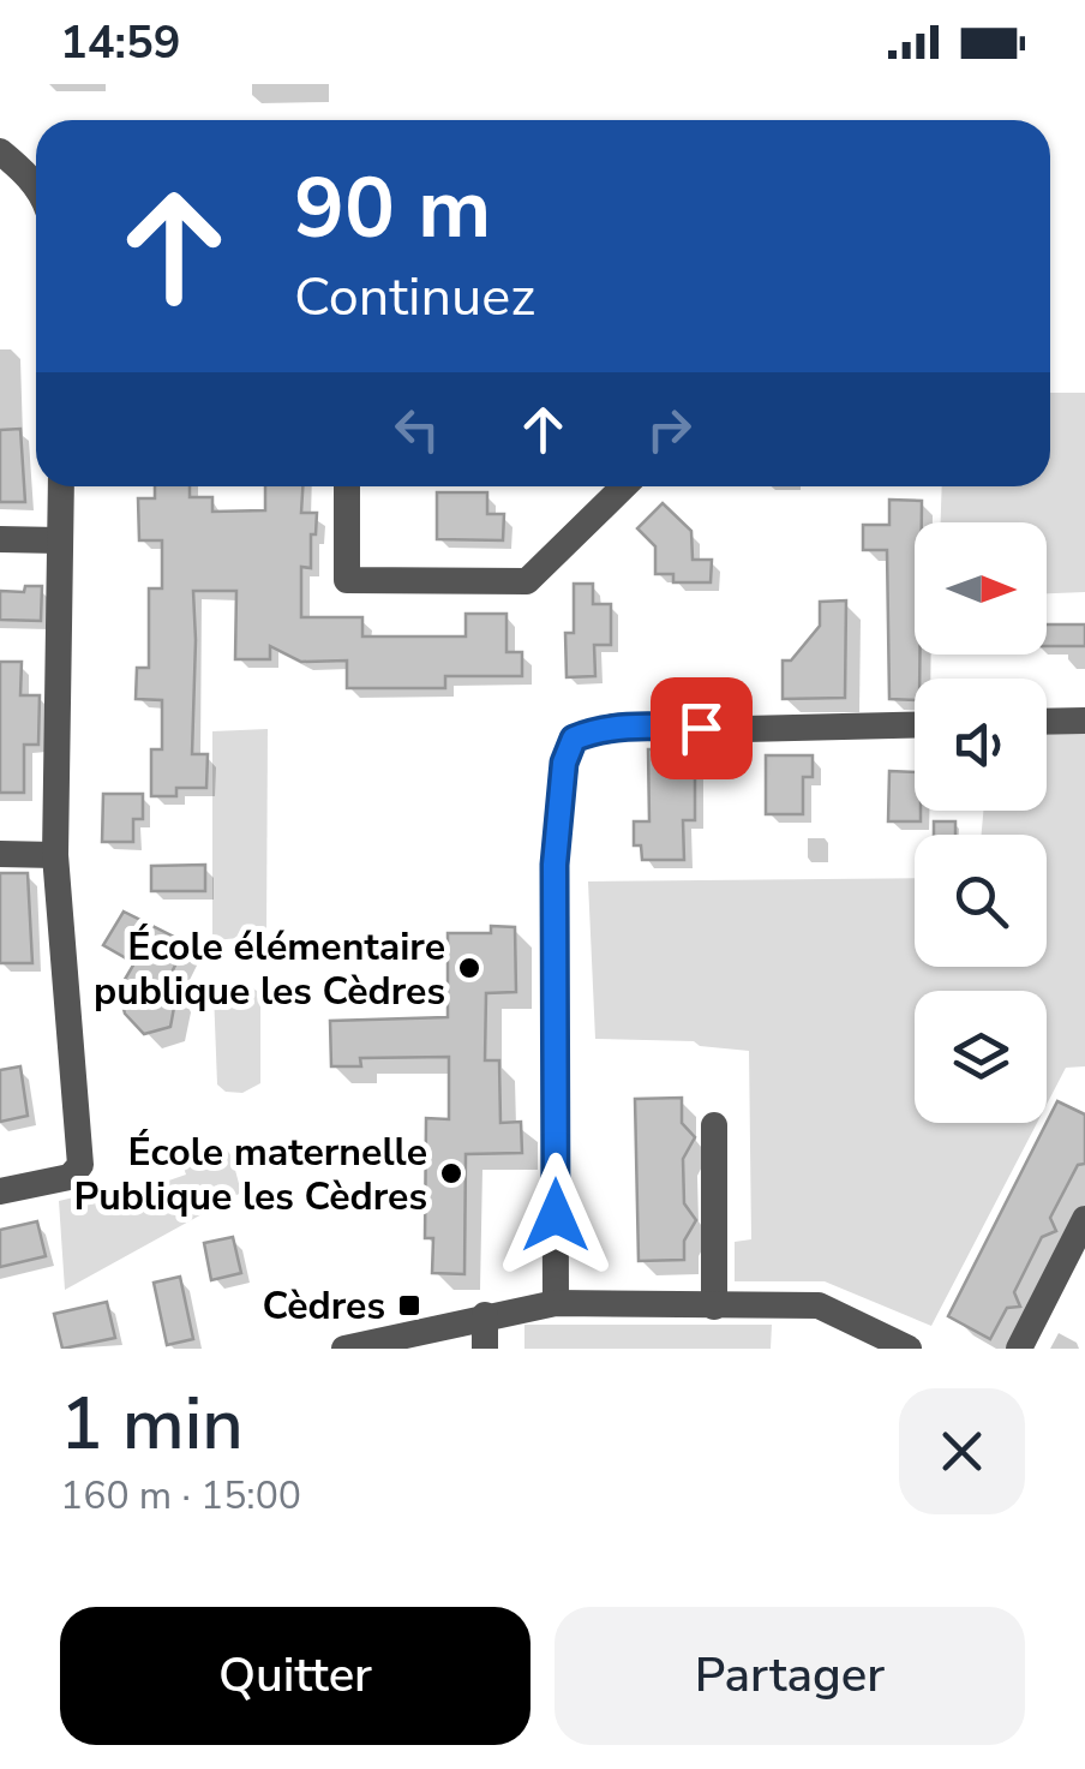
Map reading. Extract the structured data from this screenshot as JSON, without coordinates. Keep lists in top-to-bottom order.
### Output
{
  "places": {
    "other": ["École élémentaire publique les Cèdres", "École maternelle Publique les Cèdres"],
    "transit": ["Cèdres"]
  },
  "north": "right",
  "page": {
    "status": "14:59",
    "turn": ["90 m", "Continuez"],
    "heading": ["1 min", "160 m · 15:00"],
    "buttons": ["Quitter", "Partager"]
  }
}
